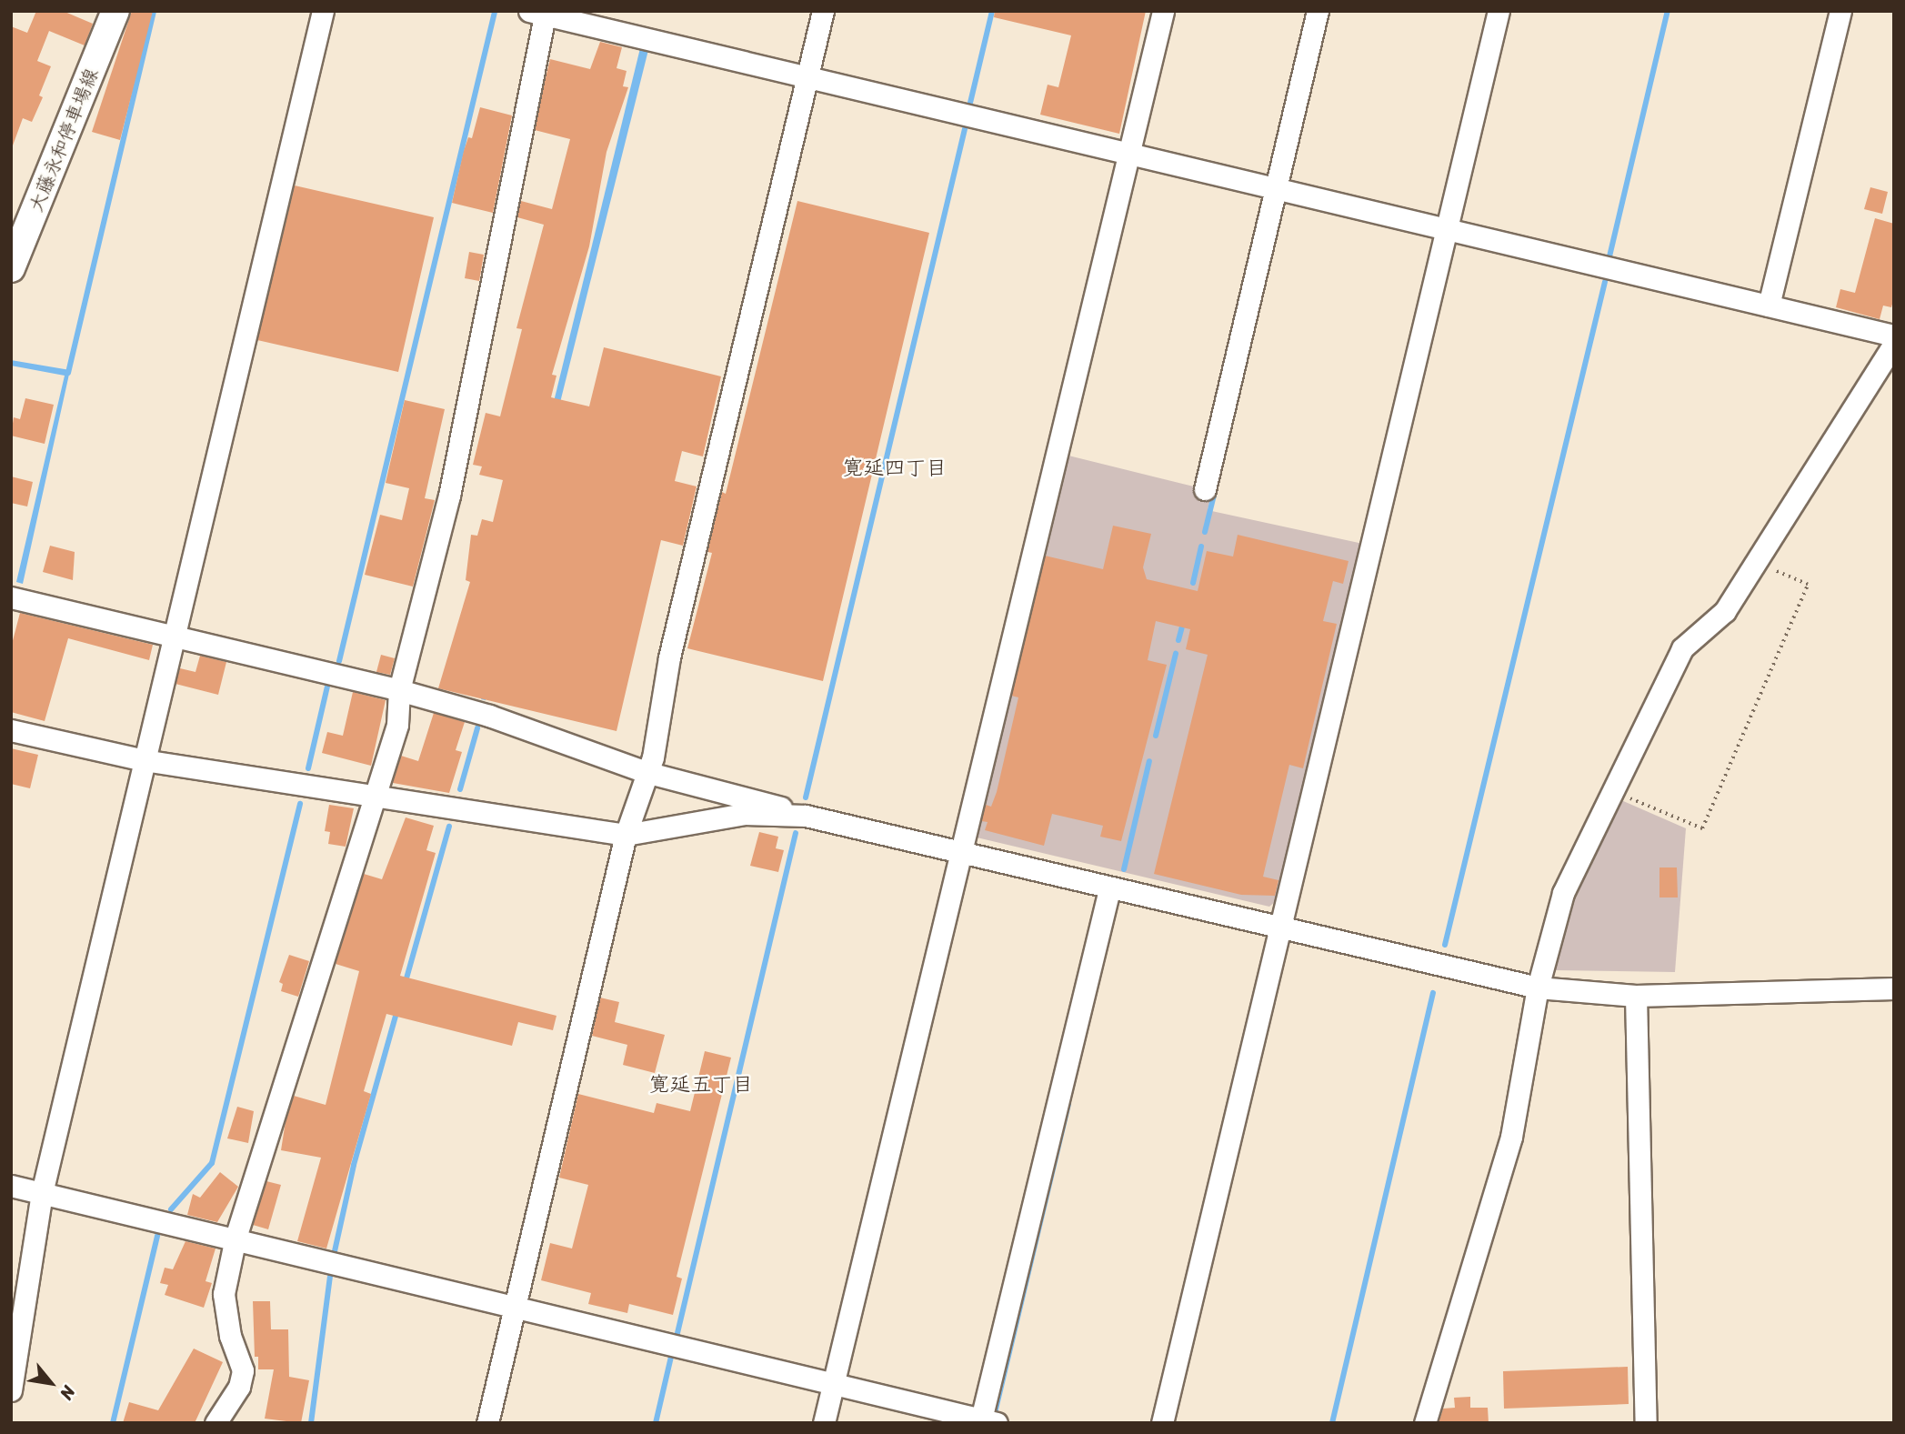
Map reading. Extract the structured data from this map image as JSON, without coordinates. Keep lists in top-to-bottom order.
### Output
{
  "streets": {
    "main road": ["大藤永和停車場線"]
  },
  "districts": ["寛延四丁目", "寛延五丁目"],
  "north": "bottom right"
}
